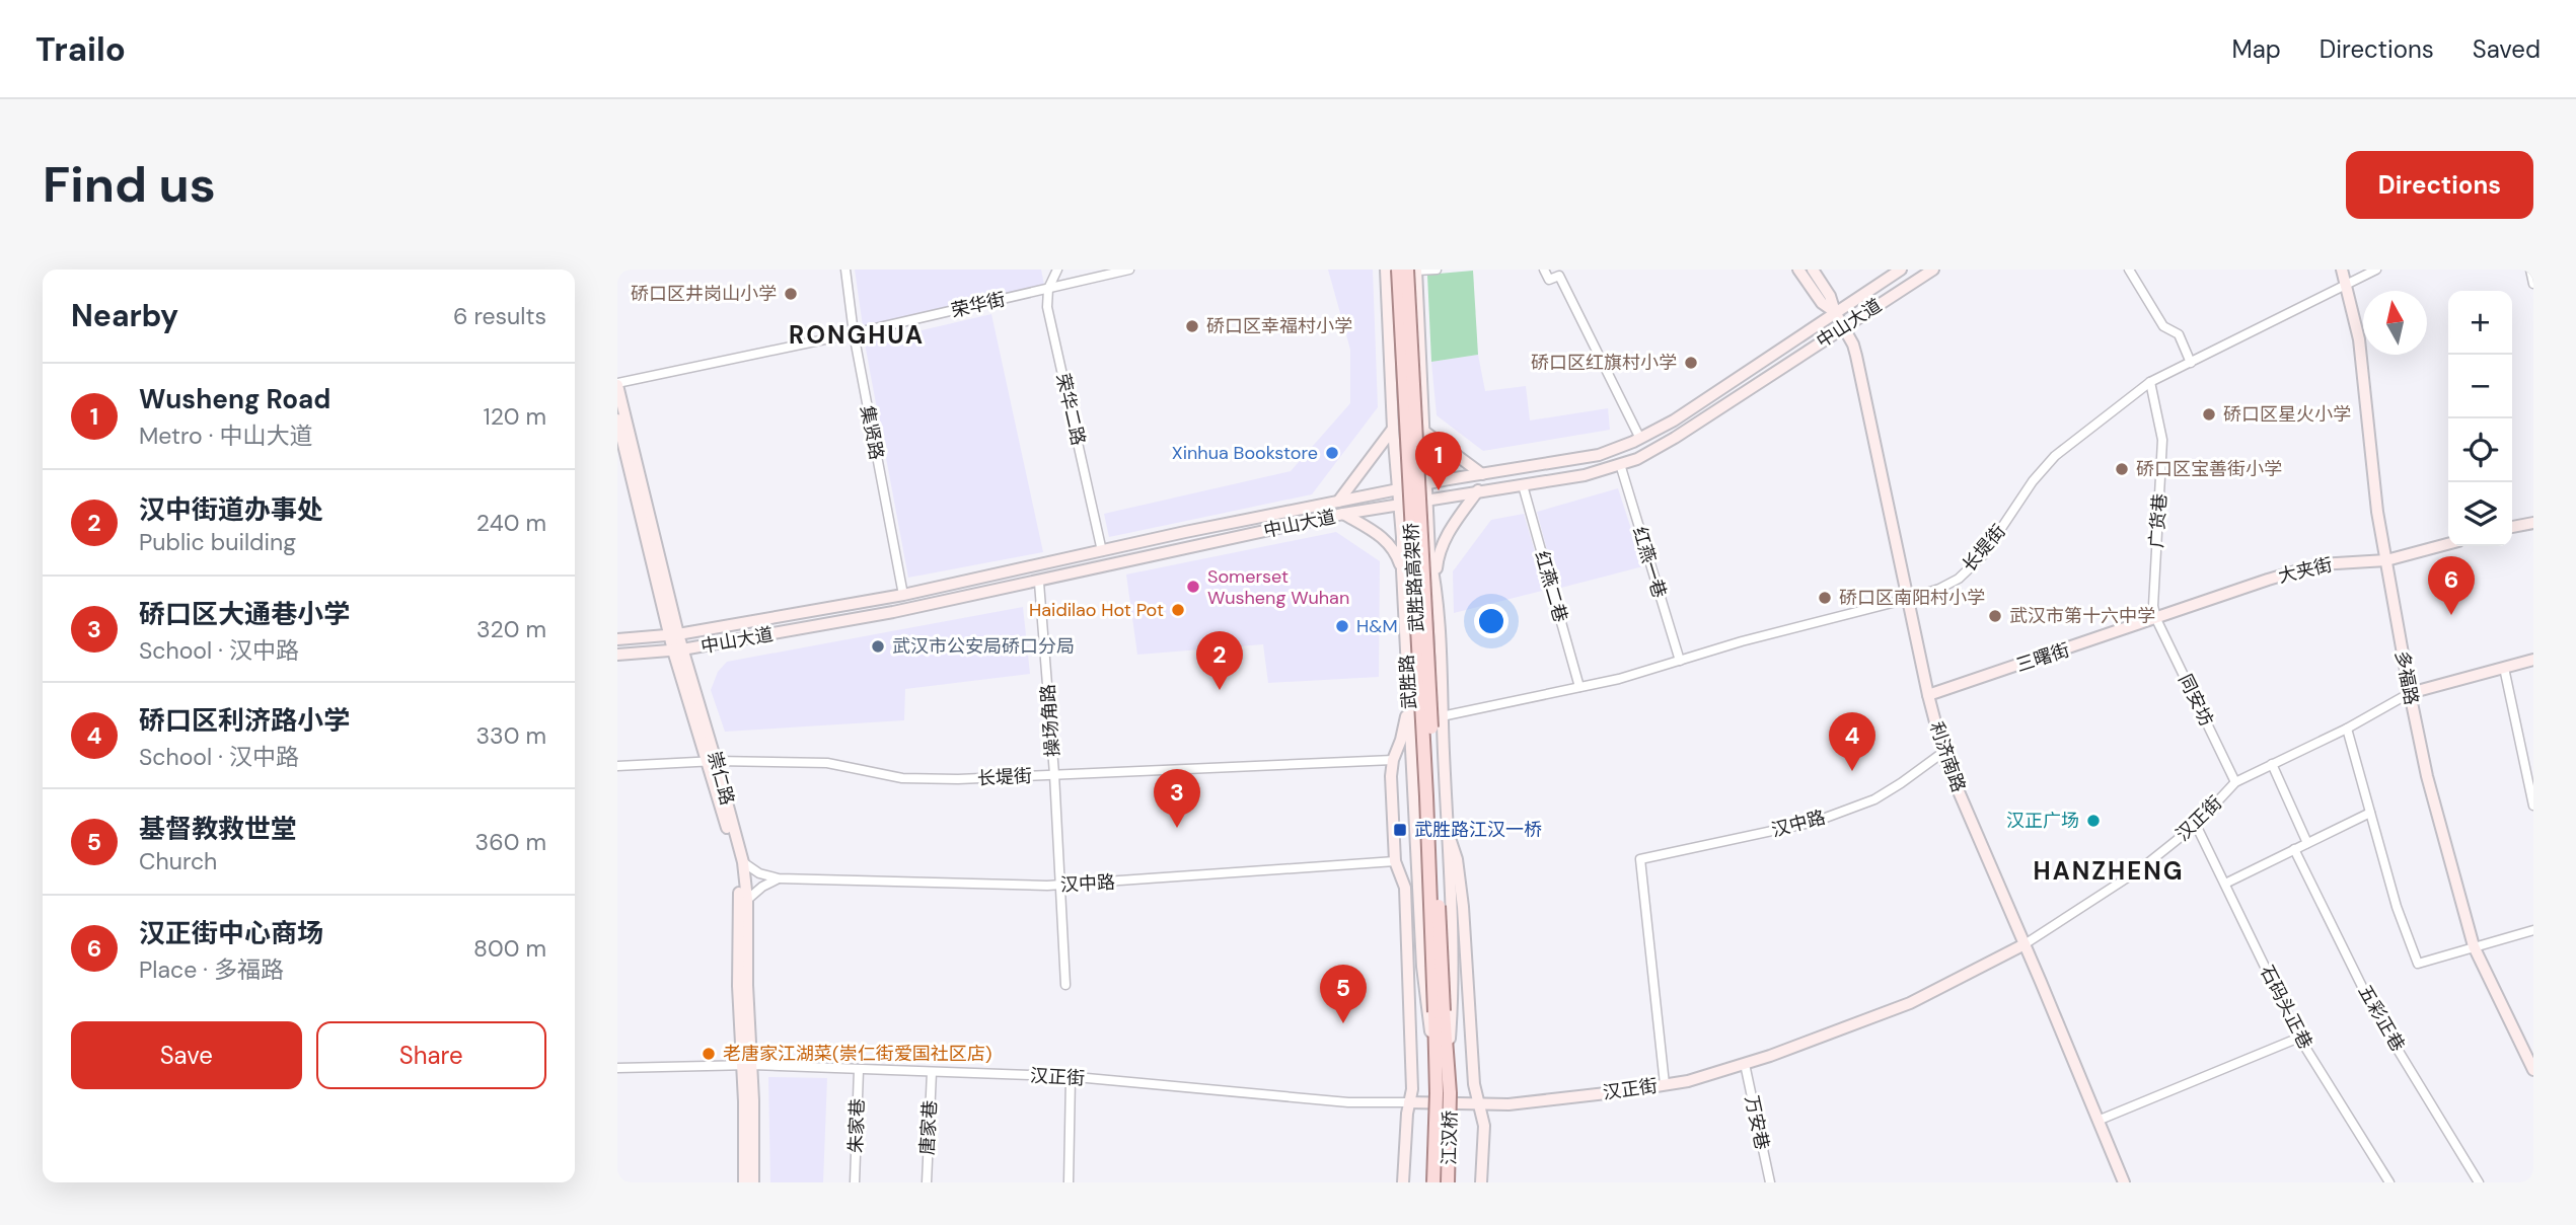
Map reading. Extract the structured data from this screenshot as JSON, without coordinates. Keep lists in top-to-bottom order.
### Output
{
  "streets": {
    "main road": [
      "中山大道",
      "大夹街",
      "武胜路高架桥",
      "三曙街",
      "多福路",
      "武胜路",
      "利济南路",
      "崇仁路",
      "汉正街",
      "江汉桥"
    ],
    "street": [
      "荣华街",
      "荣华二路",
      "集贤路",
      "广货巷",
      "长堤街",
      "红燕一巷",
      "红燕二巷",
      "同安坊",
      "操场角路",
      "汉中路",
      "石码头正巷",
      "五彩正巷",
      "万安巷",
      "朱家巷",
      "唐家巷"
    ]
  },
  "crossings": [
    ["荣华街", "荣华二路"],
    ["荣华街", "集贤路"],
    ["荣华街", "崇仁路"],
    ["中山大道", "荣华二路"],
    ["中山大道", "集贤路"],
    ["中山大道", "红燕一巷"],
    ["中山大道", "红燕二巷"],
    ["中山大道", "武胜路"],
    ["中山大道", "操场角路"],
    ["中山大道", "利济南路"],
    ["中山大道", "崇仁路"],
    ["广货巷", "长堤街"],
    ["广货巷", "大夹街"],
    ["广货巷", "三曙街"],
    ["广货巷", "同安坊"],
    ["长堤街", "红燕一巷"],
    ["长堤街", "红燕二巷"],
    ["长堤街", "多福路"],
    ["长堤街", "武胜路"],
    ["长堤街", "操场角路"],
    ["长堤街", "利济南路"],
    ["长堤街", "崇仁路"],
    ["大夹街", "三曙街"],
    ["大夹街", "多福路"],
    ["大夹街", "同安坊"],
    ["武胜路高架桥", "武胜路"],
    ["三曙街", "同安坊"],
    ["三曙街", "利济南路"],
    ["多福路", "汉正街"],
    ["武胜路", "江汉桥"],
    ["同安坊", "汉正街"],
    ["操场角路", "汉中路"],
    ["利济南路", "汉正街"],
    ["利济南路", "汉中路"],
    ["崇仁路", "汉正街"],
    ["崇仁路", "汉中路"],
    ["汉正街", "汉中路"],
    ["汉正街", "石码头正巷"],
    ["汉正街", "万安巷"],
    ["汉正街", "朱家巷"],
    ["汉正街", "唐家巷"]
  ],
  "districts": ["RONGHUA", "HANZHENG"],
  "places": {
    "other": [
      "硚口区井岗山小学",
      "硚口区幸福村小学",
      "硚口区红旗村小学",
      "硚口区星火小学",
      "Xinhua Bookstore",
      "硚口区宝善街小学",
      "Somerset Wusheng Wuhan",
      "硚口区南阳村小学",
      "Haidilao Hot Pot",
      "武汉市第十六中学",
      "H&M",
      "武汉市公安局硚口分局",
      "汉正广场",
      "老唐家江湖菜(崇仁街爱国社区店)"
    ],
    "transit": ["武胜路江汉一桥"]
  },
  "north": "top",
  "page": {
    "header": "Trailo",
    "nav": ["Map", "Directions", "Saved"],
    "buttons": [
      "Directions",
      ["Save", "Share"]
    ],
    "title": "Find us",
    "heading": ["Nearby", "6 results"],
    "map_buttons": ["+", "−"],
    "list": [
      {
        "mark": "1",
        "name": "Wusheng Road",
        "note": "Metro · 中山大道",
        "value": "120 m"
      },
      {
        "mark": "2",
        "name": "汉中街道办事处",
        "note": "Public building",
        "value": "240 m"
      },
      {
        "mark": "3",
        "name": "硚口区大通巷小学",
        "note": "School · 汉中路",
        "value": "320 m"
      },
      {
        "mark": "4",
        "name": "硚口区利济路小学",
        "note": "School · 汉中路",
        "value": "330 m"
      },
      {
        "mark": "5",
        "name": "基督教救世堂",
        "note": "Church",
        "value": "360 m"
      },
      {
        "mark": "6",
        "name": "汉正街中心商场",
        "note": "Place · 多福路",
        "value": "800 m"
      }
    ],
    "pins": [
      "1",
      "6",
      "2",
      "4",
      "3",
      "5"
    ]
  }
}
